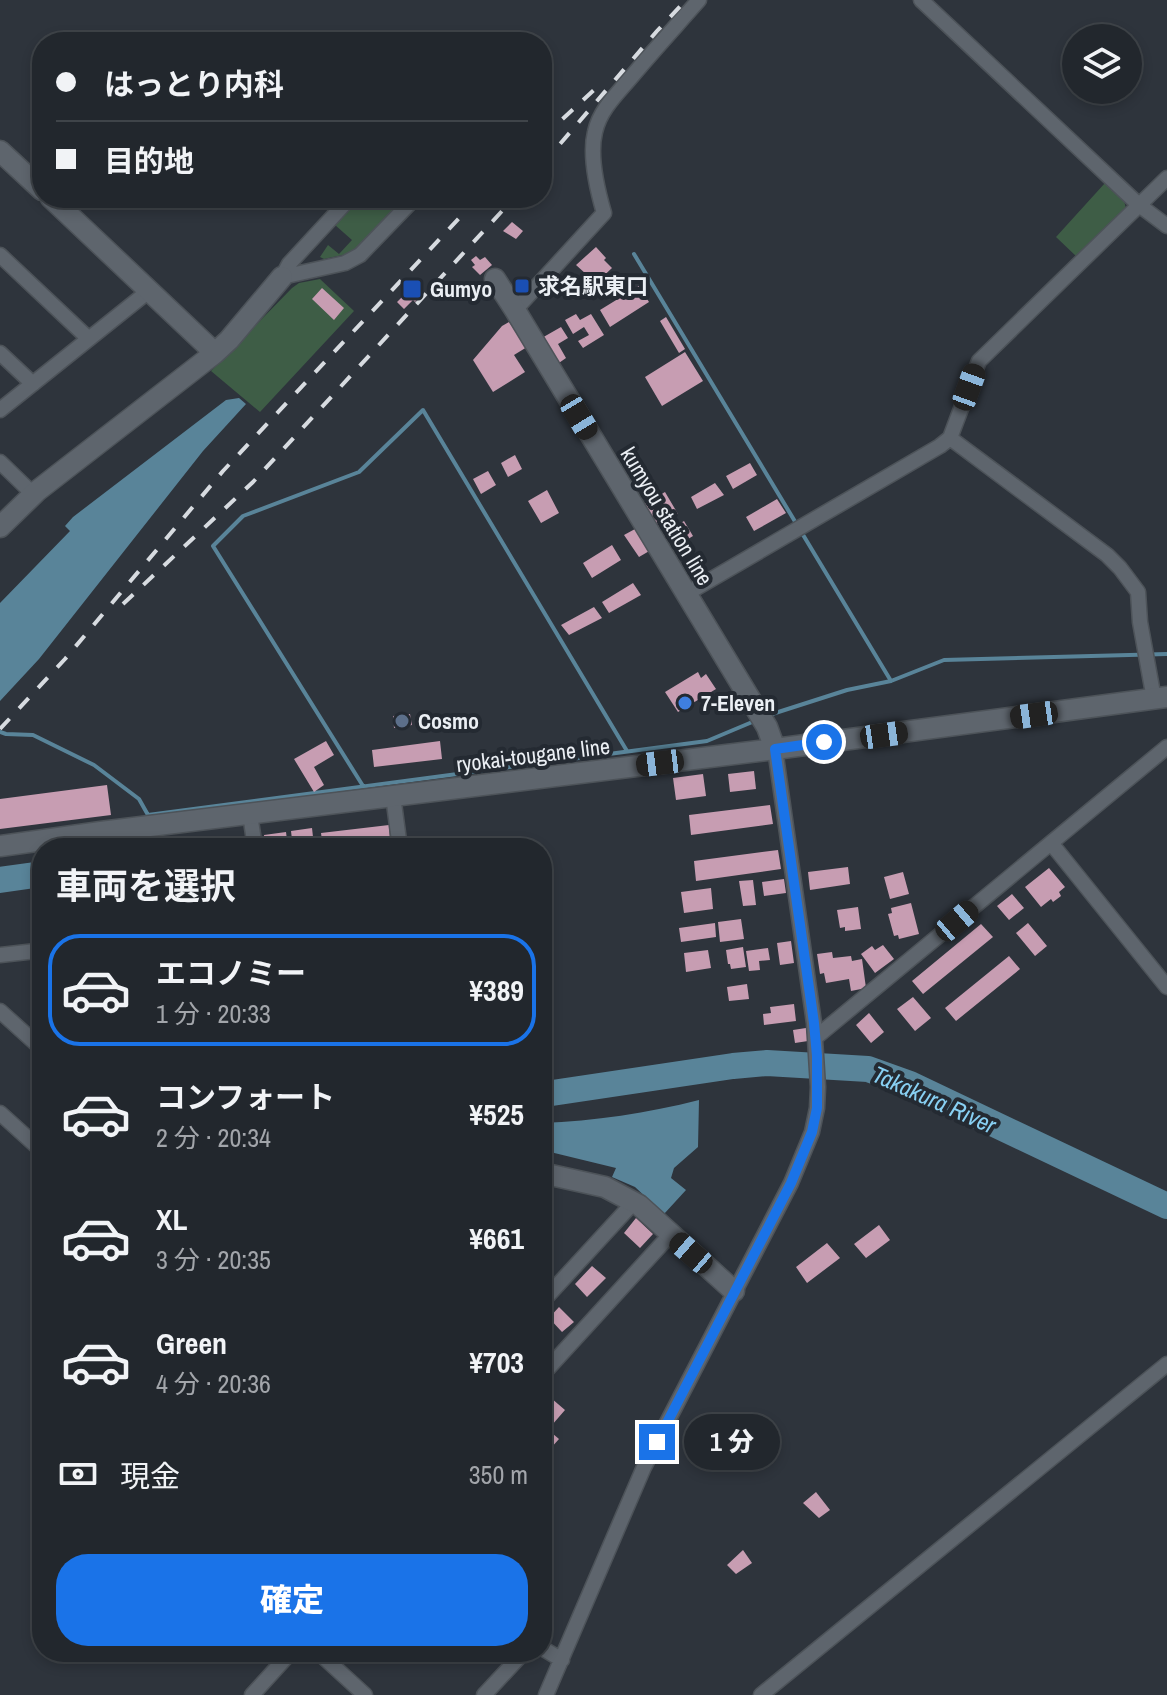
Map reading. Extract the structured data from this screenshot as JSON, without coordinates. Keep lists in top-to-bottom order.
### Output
{
  "streets": {
    "main road": ["kumyou station line", "ryokai-tougane line"]
  },
  "crossings": [
    ["kumyou station line", "ryokai-tougane line"]
  ],
  "water": ["Takakura River"],
  "places": {
    "transit": ["求名駅東口", "Gumyo"],
    "other": ["7-Eleven", "Cosmo"]
  },
  "page": {
    "banner": ["はっとり内科", "目的地"],
    "heading": "車両を選択",
    "list": [
      {
        "name": "エコノミー",
        "note": "1 分 · 20:33",
        "value": "¥389"
      },
      {
        "name": "コンフォート",
        "note": "2 分 · 20:34",
        "value": "¥525"
      },
      {
        "name": "XL",
        "note": "3 分 · 20:35",
        "value": "¥661"
      },
      {
        "name": "Green",
        "note": "4 分 · 20:36",
        "value": "¥703"
      }
    ],
    "bubble": "1 分",
    "pay": ["現金", "350 m"],
    "buttons": "確定"
  }
}
